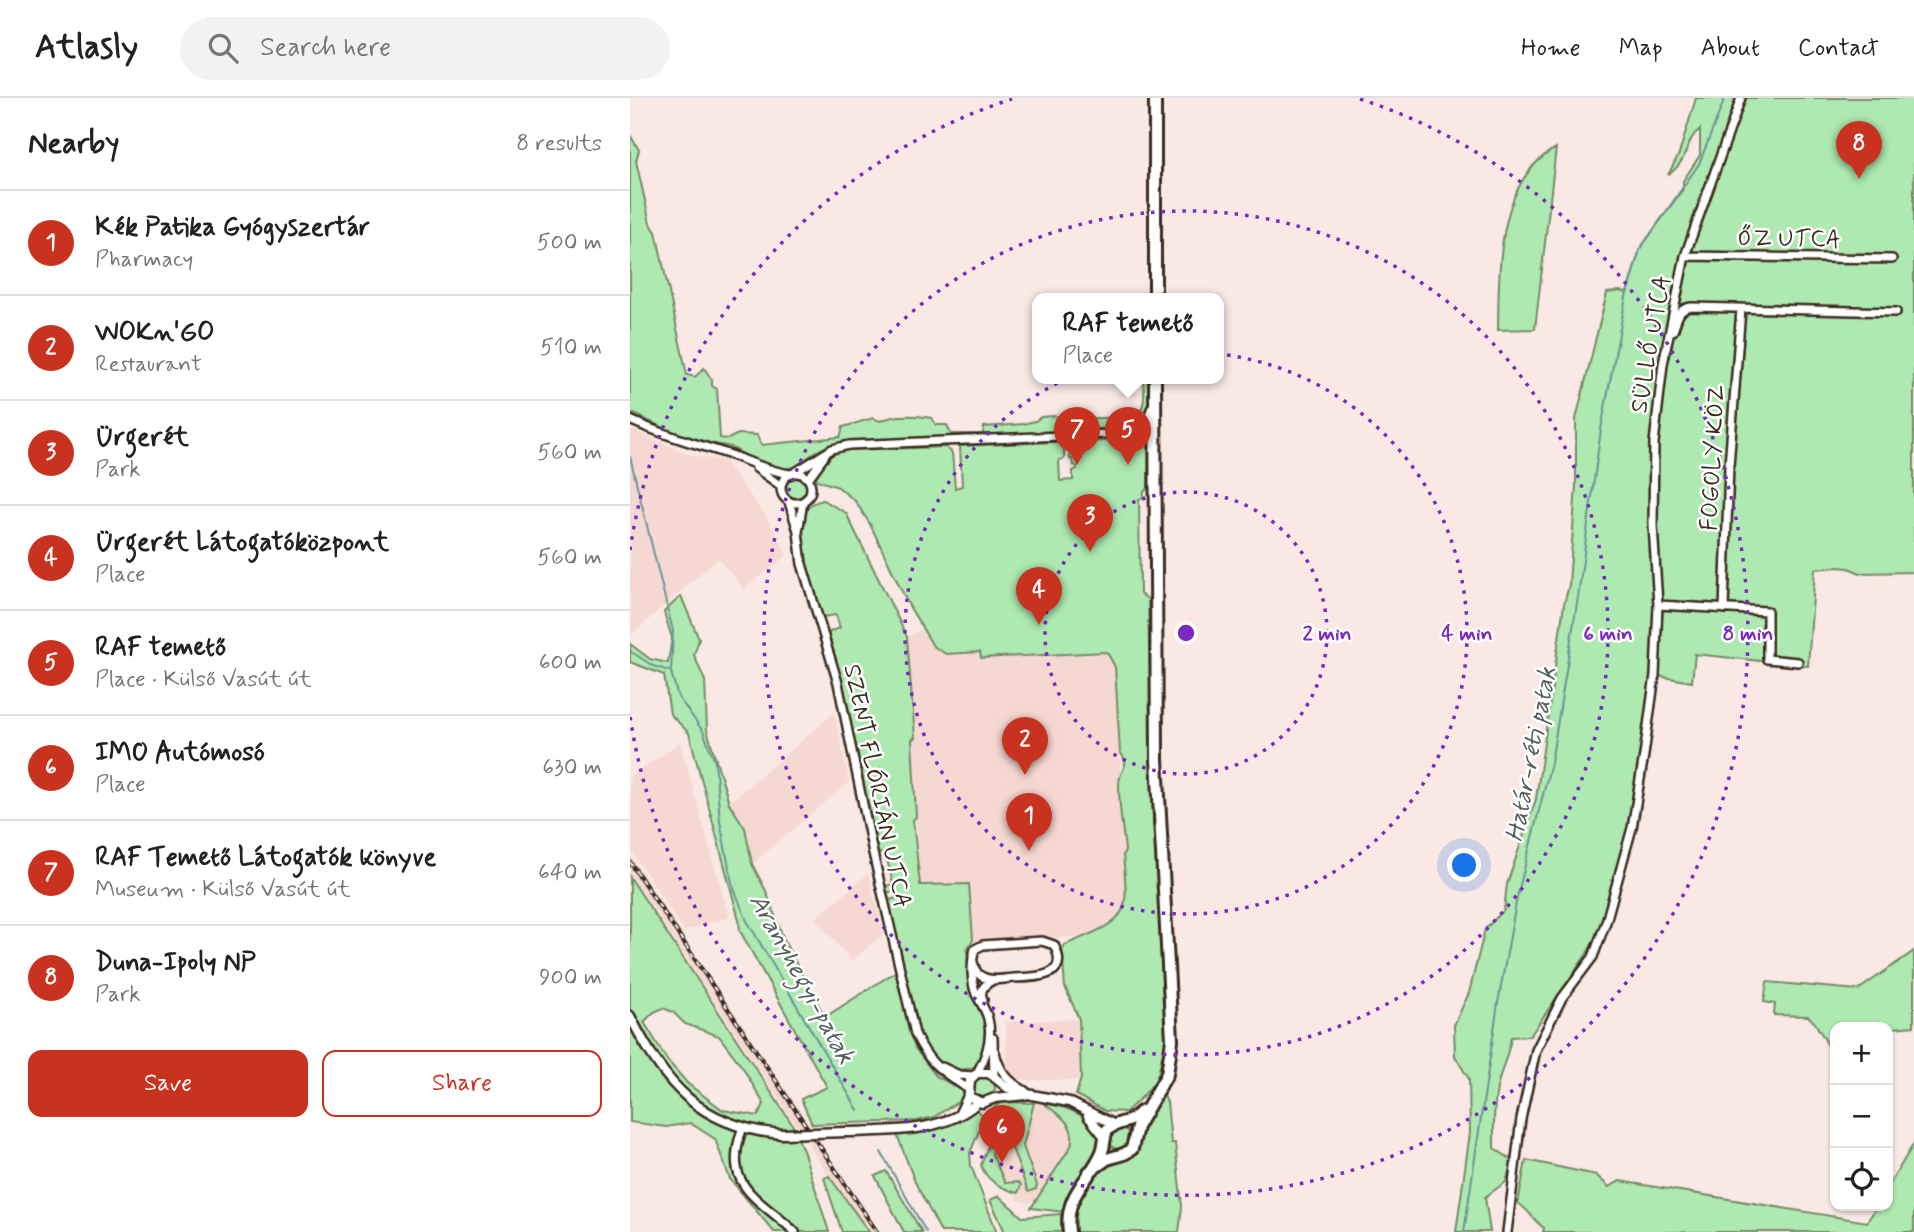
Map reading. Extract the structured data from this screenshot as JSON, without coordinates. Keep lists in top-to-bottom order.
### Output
{
  "streets": {
    "street": [
      "ŐZ UTCA",
      "SÜLLŐ UTCA",
      "FOGOLY KÖZ",
      "SZENT FLÓRIÁN UTCA"
    ]
  },
  "crossings": [
    ["ŐZ UTCA", "SÜLLŐ UTCA"]
  ],
  "water": ["Határ-réti patak", "Aranyhegyi-patak"],
  "page": {
    "header": "Atlasly",
    "search": "Search here",
    "nav": [
      "Home",
      "Map",
      "About",
      "Contact"
    ],
    "heading": ["Nearby", "8 results"],
    "pins": [
      "8",
      "5",
      "7",
      "3",
      "4",
      "2",
      "1",
      "6"
    ],
    "list": [
      {
        "mark": "1",
        "name": "Kék Patika Gyógyszertár",
        "note": "Pharmacy",
        "value": "500 m"
      },
      {
        "mark": "2",
        "name": "WOKn'GO",
        "note": "Restaurant",
        "value": "510 m"
      },
      {
        "mark": "3",
        "name": "Ürgerét",
        "note": "Park",
        "value": "560 m"
      },
      {
        "mark": "4",
        "name": "Ürgerét Látogatóközpont",
        "note": "Place",
        "value": "560 m"
      },
      {
        "mark": "5",
        "name": "RAF temető",
        "note": "Place · Külső Vasút út",
        "value": "600 m"
      },
      {
        "mark": "6",
        "name": "IMO Autómosó",
        "note": "Place",
        "value": "630 m"
      },
      {
        "mark": "7",
        "name": "RAF Temető Látogatók könyve",
        "note": "Museum · Külső Vasút út",
        "value": "640 m"
      },
      {
        "mark": "8",
        "name": "Duna-Ipoly NP",
        "note": "Park",
        "value": "900 m"
      }
    ],
    "popup": ["RAF temető", "Place"],
    "map_buttons": ["+", "−"],
    "buttons": ["Save", "Share"]
  },
  "rings": [
    "2 min",
    "4 min",
    "6 min",
    "8 min"
  ]
}
